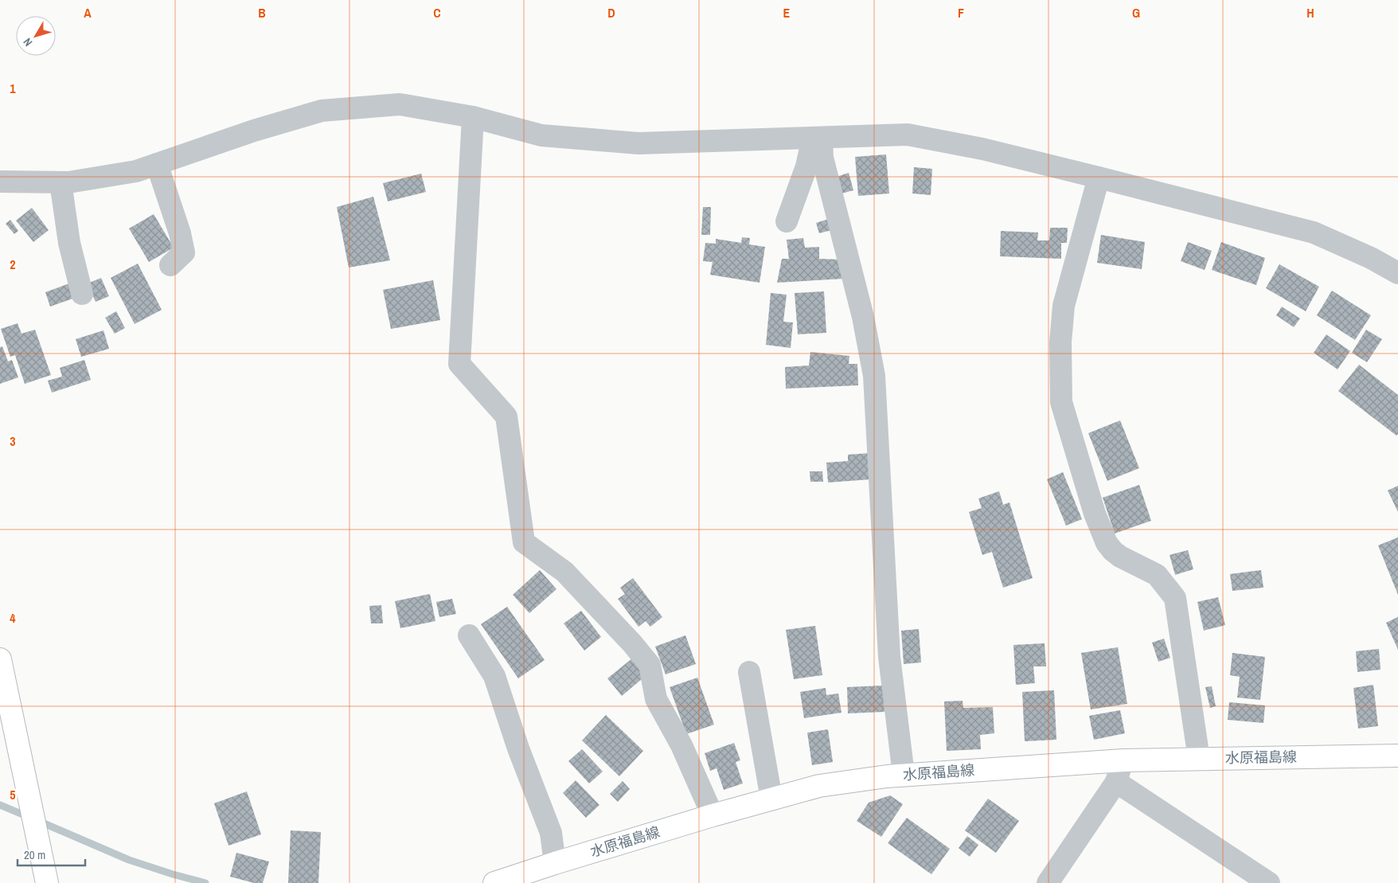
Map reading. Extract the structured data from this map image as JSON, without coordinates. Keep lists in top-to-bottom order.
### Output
{
  "streets": {
    "main road": ["水原福島線"]
  },
  "scale_bar": "20 m",
  "north": "bottom left",
  "grid": {
    "columns": [
      "A",
      "B",
      "C",
      "D",
      "E",
      "F",
      "G",
      "H"
    ],
    "rows": [
      "1",
      "2",
      "3",
      "4",
      "5"
    ]
  }
}
